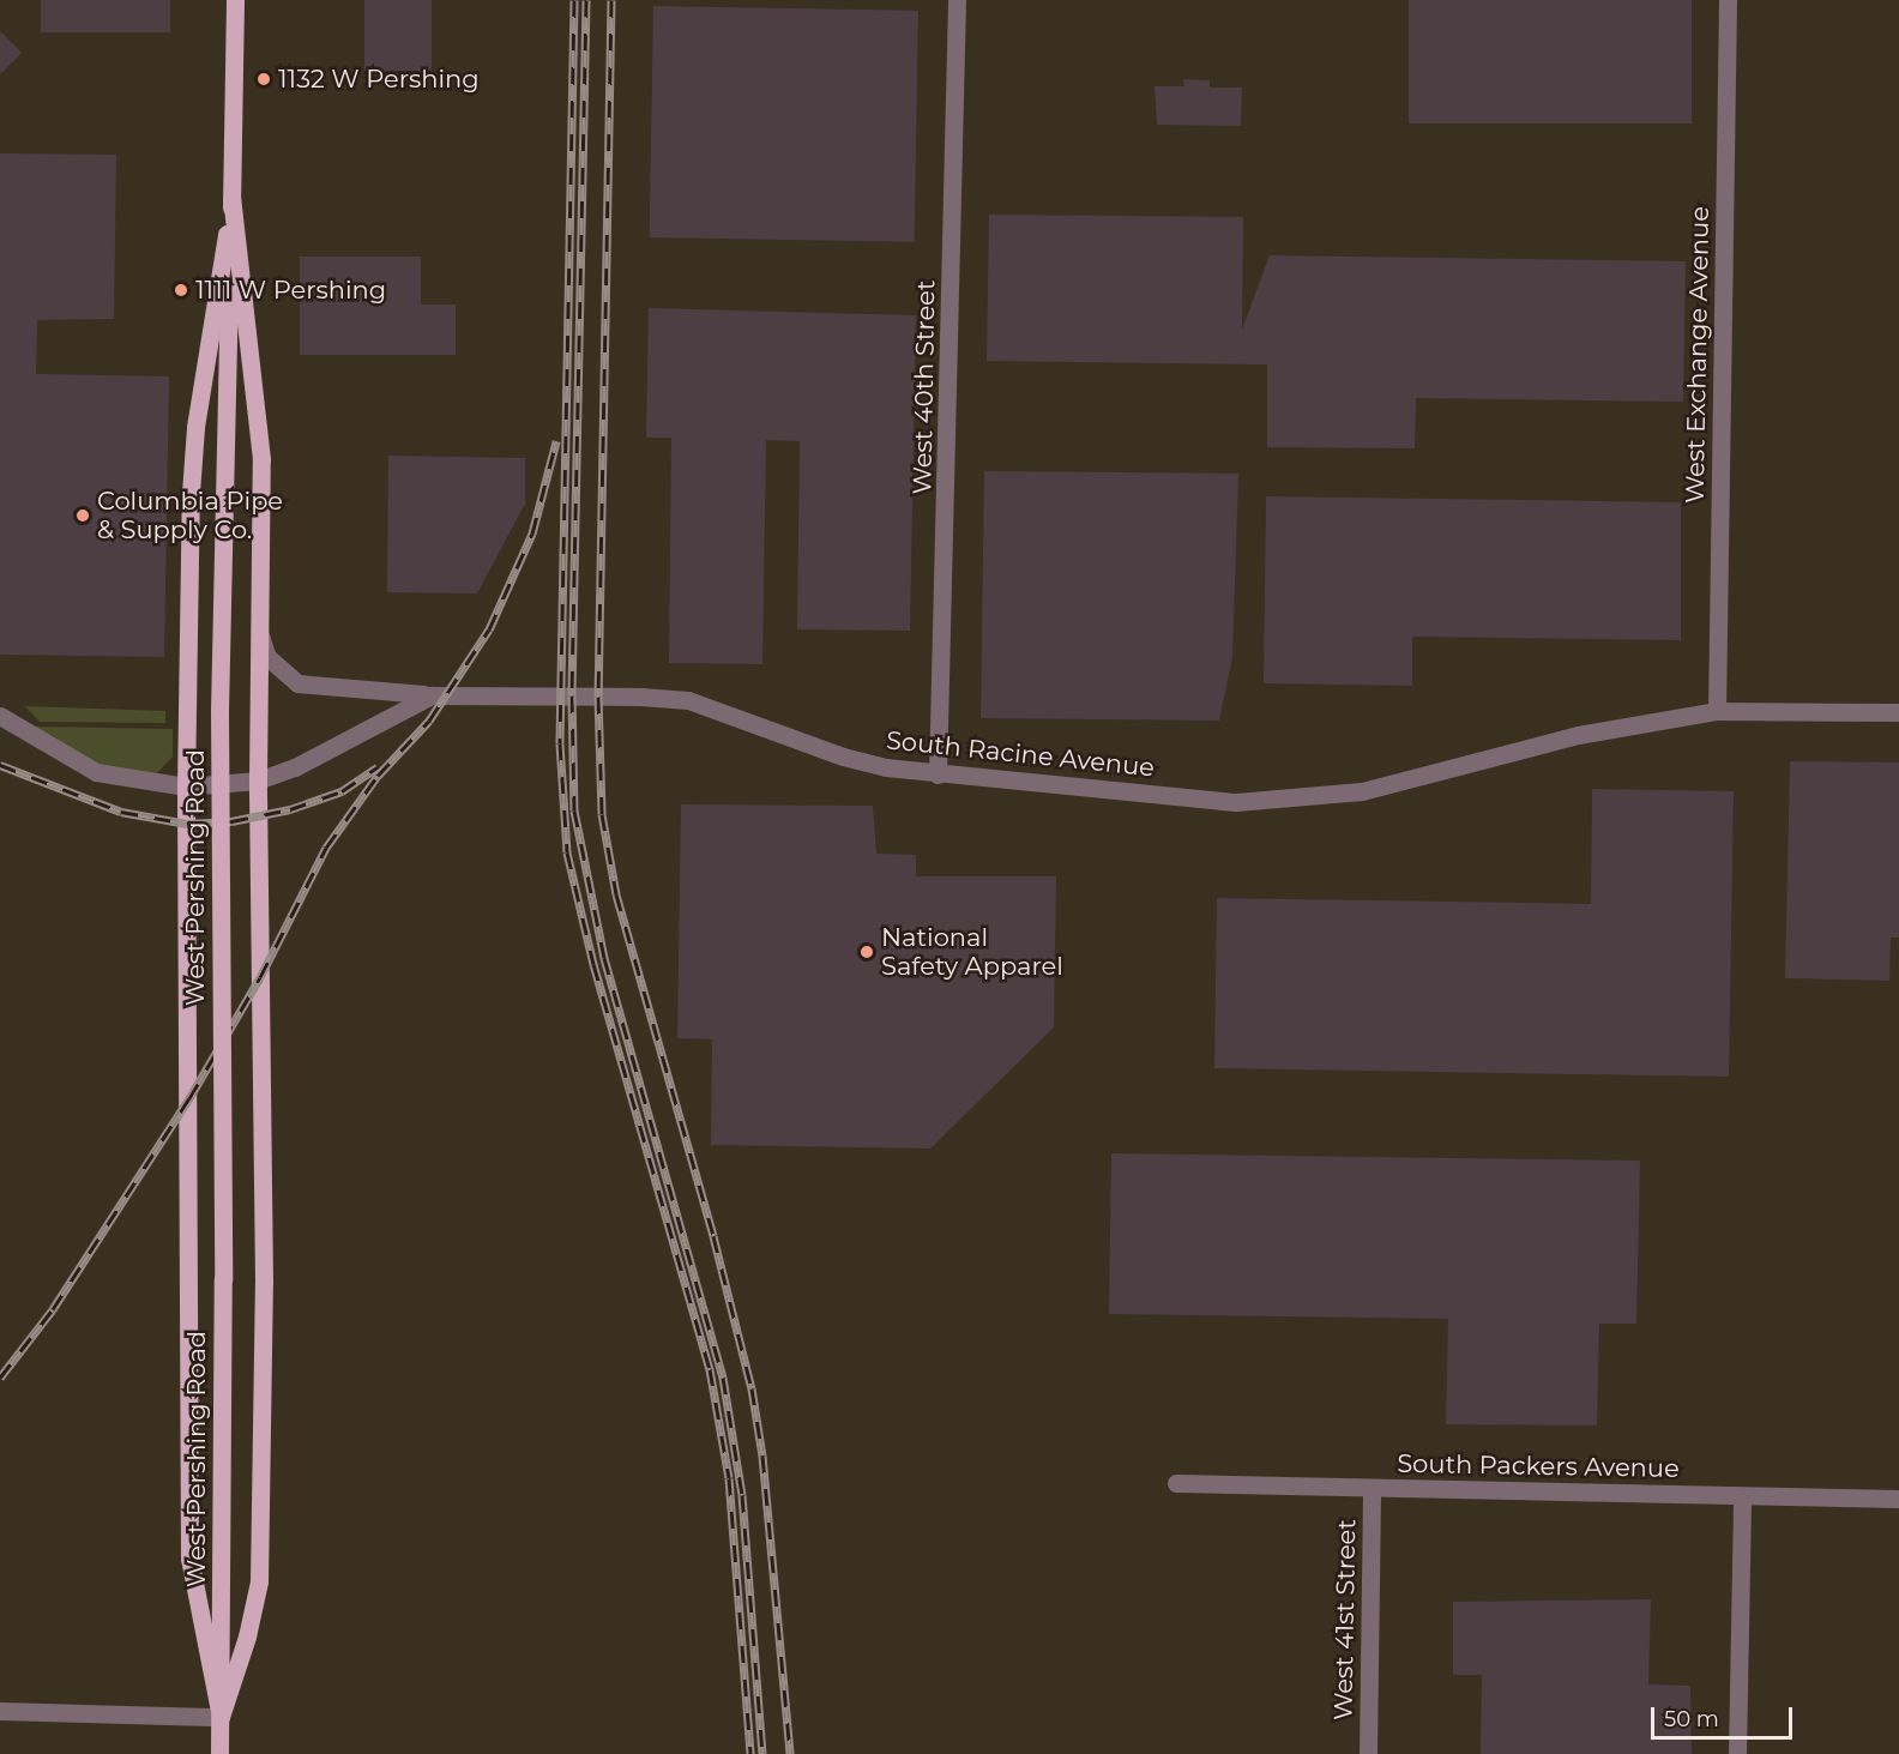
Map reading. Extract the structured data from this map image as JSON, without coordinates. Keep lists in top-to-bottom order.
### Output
{
  "streets": {
    "main road": ["West Pershing Road"],
    "street": [
      "West Exchange Avenue",
      "West 40th Street",
      "South Racine Avenue",
      "South Packers Avenue",
      "West 41st Street"
    ]
  },
  "crossings": [
    ["West Exchange Avenue", "South Racine Avenue"],
    ["West 40th Street", "South Racine Avenue"],
    ["South Packers Avenue", "West 41st Street"]
  ],
  "places": [
    "1132 W Pershing",
    "1111 W Pershing",
    "Columbia Pipe & Supply Co.",
    "National Safety Apparel"
  ],
  "scale_bar": "50 m"
}
